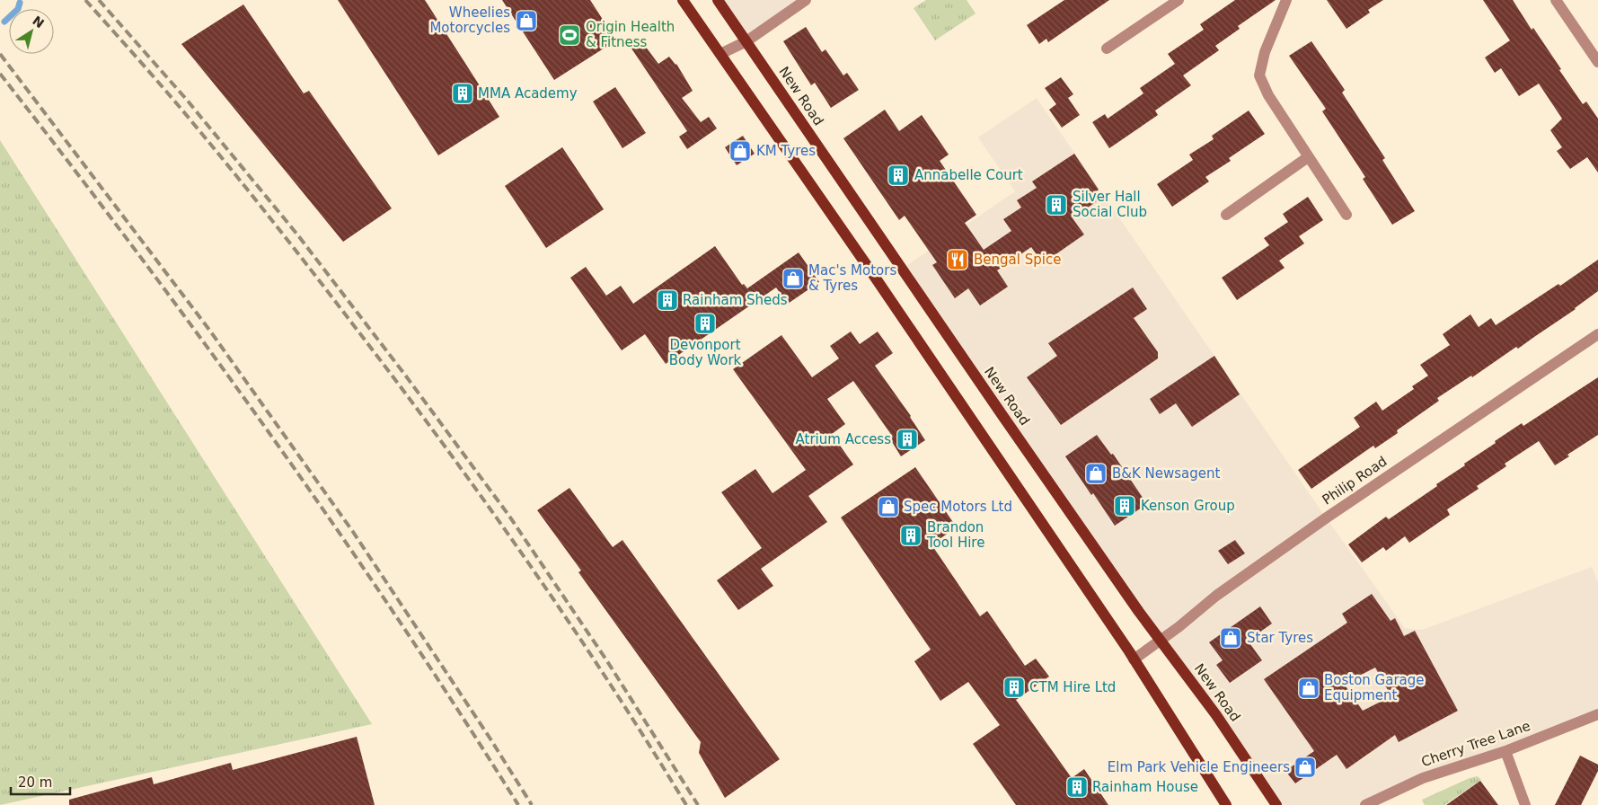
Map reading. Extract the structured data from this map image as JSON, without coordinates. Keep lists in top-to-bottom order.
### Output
{
  "streets": {
    "main road": ["New Road"],
    "street": ["Philip Road", "Cherry Tree Lane"]
  },
  "crossings": [
    ["New Road", "Philip Road"]
  ],
  "places": {
    "shop": [
      "Wheelies Motorcycles",
      "KM Tyres",
      "Mac's Motors & Tyres",
      "B&K Newsagent",
      "Spec Motors Ltd",
      "Star Tyres",
      "Boston Garage Equipment",
      "Elm Park Vehicle Engineers"
    ],
    "sports": ["Origin Health & Fitness"],
    "building": [
      "MMA Academy",
      "Annabelle Court",
      "Silver Hall Social Club",
      "Rainham Sheds",
      "Devonport Body Work",
      "Atrium Access",
      "Kenson Group",
      "Brandon Tool Hire",
      "CTM Hire Ltd",
      "Rainham House"
    ],
    "restaurant": ["Bengal Spice"]
  },
  "scale_bar": "20 m",
  "north": "top right"
}
